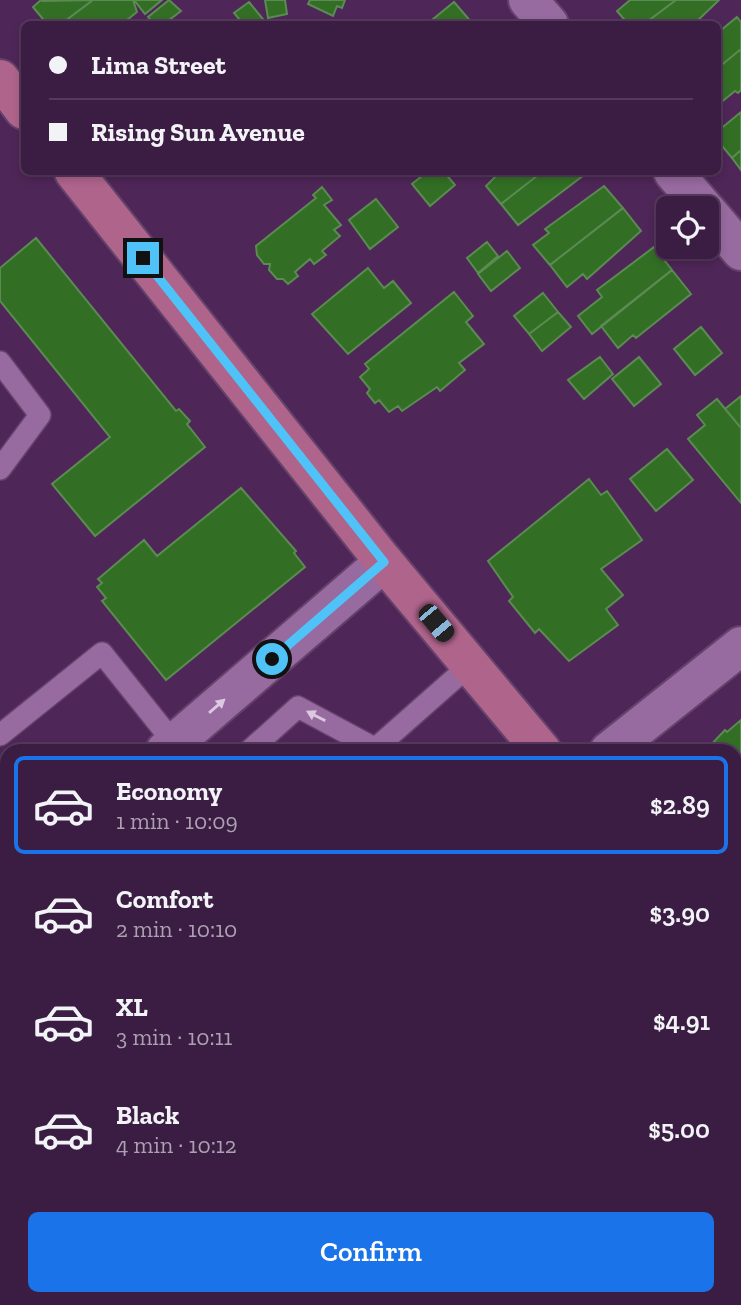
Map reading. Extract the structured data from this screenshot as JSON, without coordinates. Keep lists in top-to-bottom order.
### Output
{
  "page": {
    "banner": ["Lima Street", "Rising Sun Avenue"],
    "list": [
      {
        "name": "Economy",
        "note": "1 min · 10:09",
        "value": "$2.89"
      },
      {
        "name": "Comfort",
        "note": "2 min · 10:10",
        "value": "$3.90"
      },
      {
        "name": "XL",
        "note": "3 min · 10:11",
        "value": "$4.91"
      },
      {
        "name": "Black",
        "note": "4 min · 10:12",
        "value": "$5.00"
      }
    ],
    "buttons": "Confirm"
  }
}
